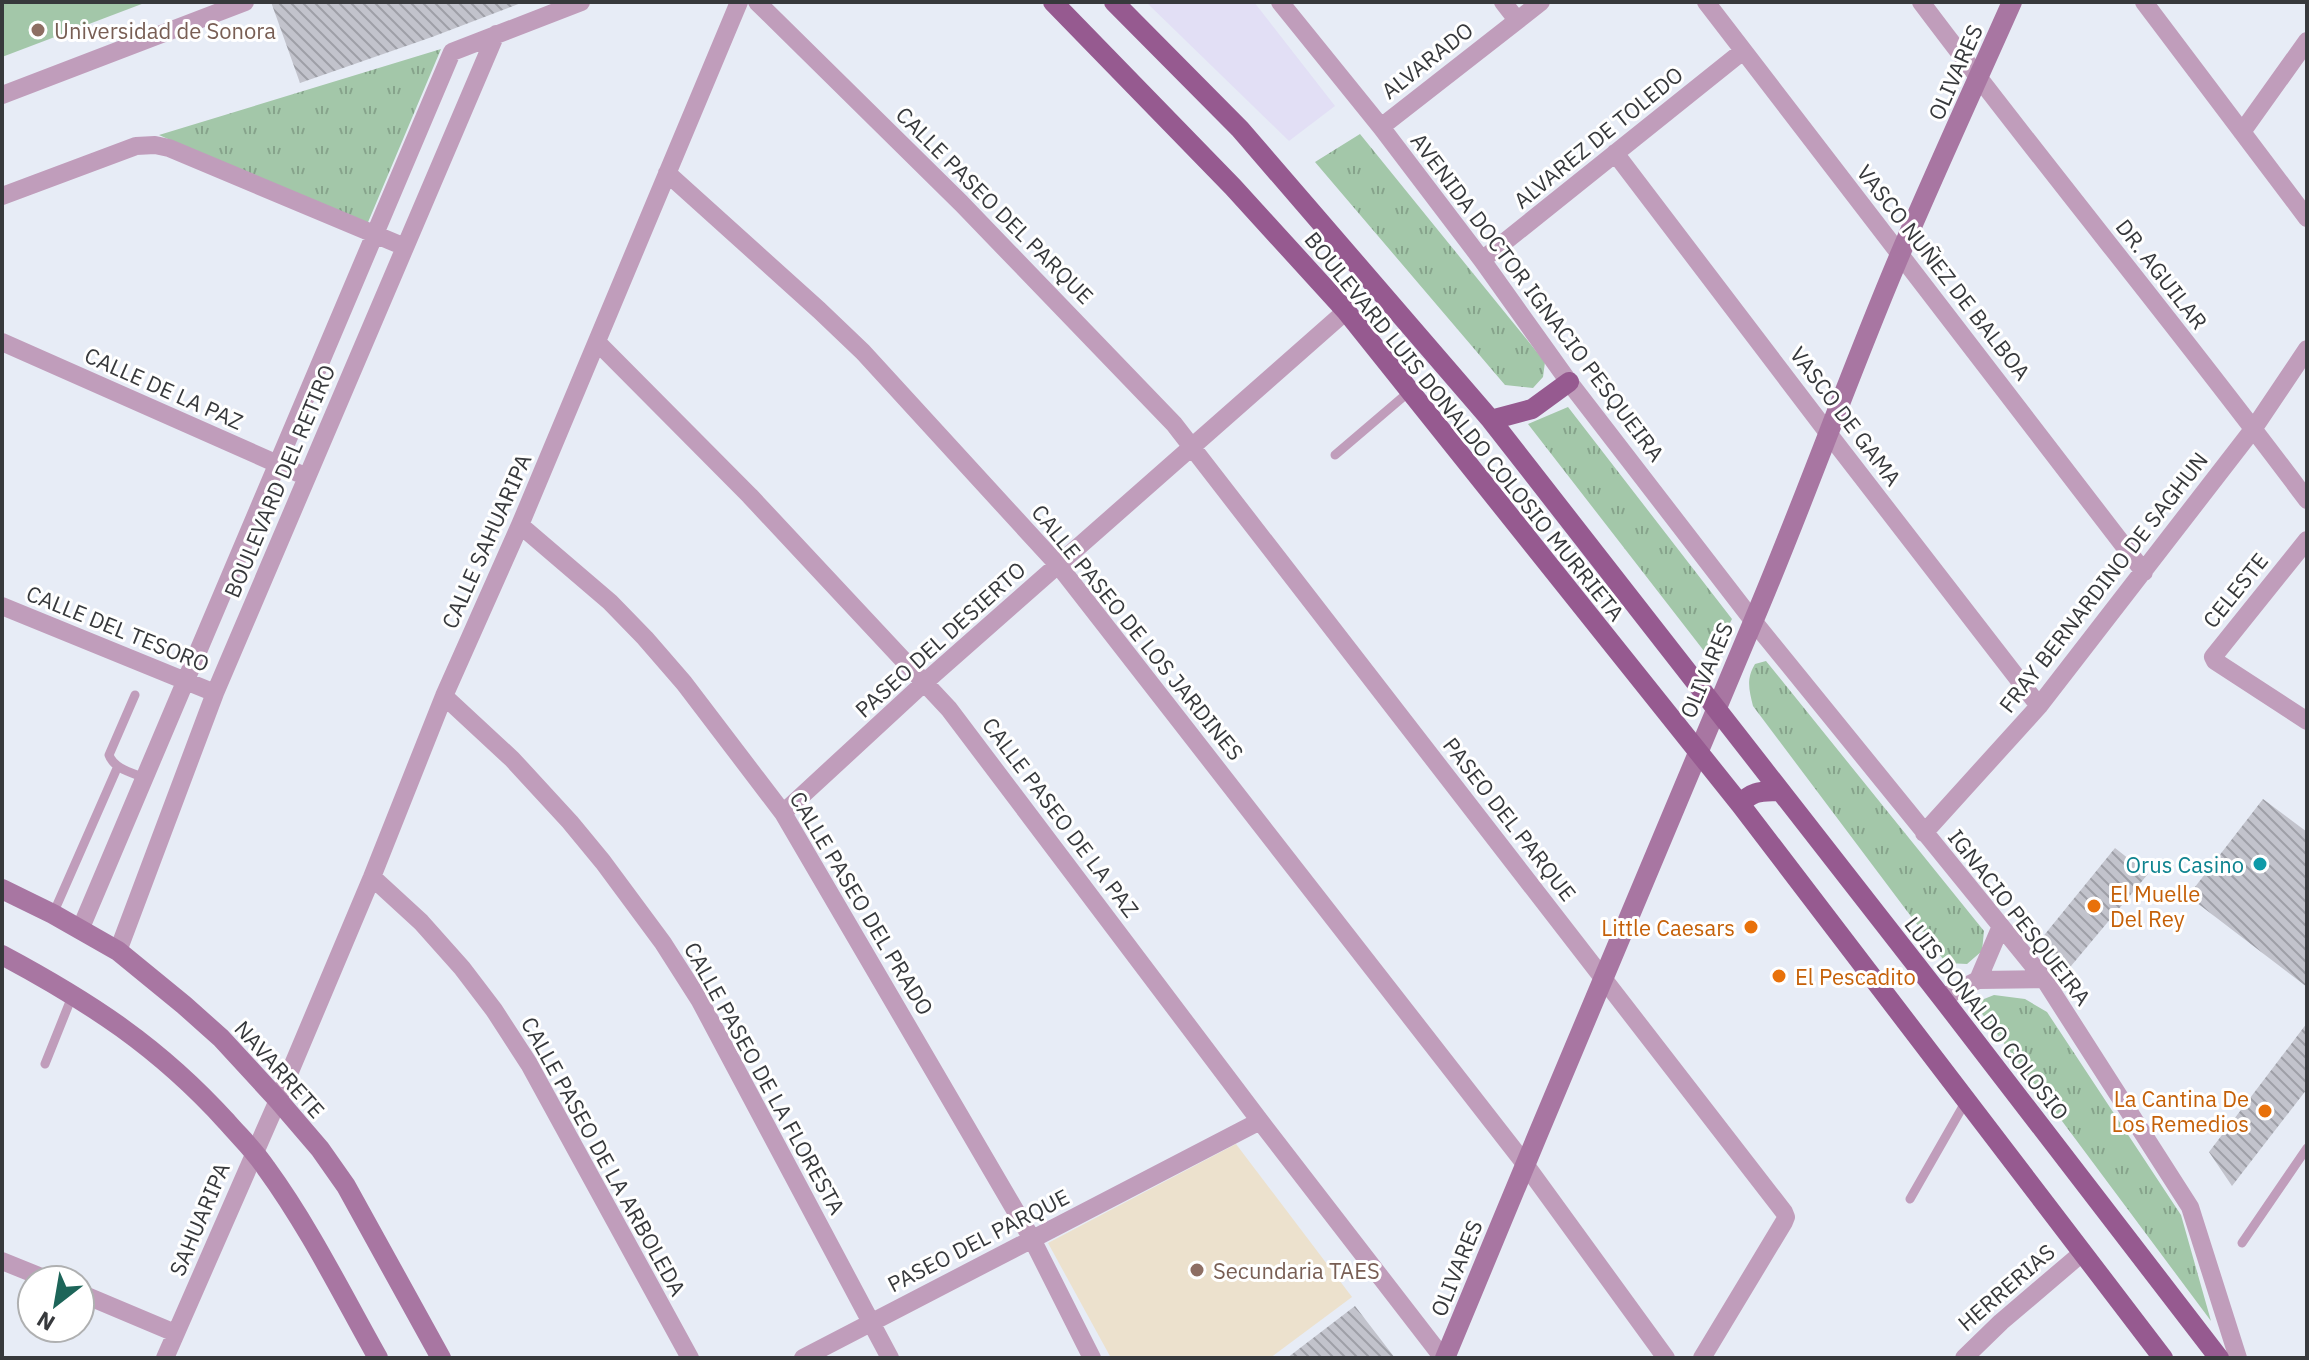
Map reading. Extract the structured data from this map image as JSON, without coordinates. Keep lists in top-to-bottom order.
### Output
{
  "streets": {
    "main road": [
      "OLIVARES",
      "BOULEVARD LUIS DONALDO COLOSIO MURRIETA",
      "LUIS DONALDO COLOSIO",
      "NAVARRETE"
    ],
    "street": [
      "ALVARADO",
      "ALVAREZ DE TOLEDO",
      "CALLE PASEO DEL PARQUE",
      "VASCO NUÑEZ DE BALBOA",
      "DR. AGUILAR",
      "AVENIDA DOCTOR IGNACIO PESQUEIRA",
      "CALLE DE LA PAZ",
      "VASCO DE GAMA",
      "BOULEVARD DEL RETIRO",
      "CALLE SAHUARIPA",
      "FRAY BERNARDINO DE SAGHUN",
      "CELESTE",
      "CALLE DEL TESORO",
      "CALLE PASEO DE LOS JARDINES",
      "PASEO DEL DESIERTO",
      "CALLE PASEO DE LA PAZ",
      "PASEO DEL PARQUE",
      "CALLE PASEO DEL PRADO",
      "IGNACIO PESQUEIRA",
      "CALLE PASEO DE LA FLORESTA",
      "CALLE PASEO DE LA ARBOLEDA",
      "SAHUARIPA",
      "HERRERIAS"
    ]
  },
  "crossings": [
    ["ALVARADO", "AVENIDA DOCTOR IGNACIO PESQUEIRA"],
    ["OLIVARES", "VASCO NUÑEZ DE BALBOA"],
    ["OLIVARES", "DR. AGUILAR"],
    ["OLIVARES", "AVENIDA DOCTOR IGNACIO PESQUEIRA"],
    ["OLIVARES", "VASCO DE GAMA"],
    ["OLIVARES", "BOULEVARD LUIS DONALDO COLOSIO MURRIETA"],
    ["OLIVARES", "CALLE PASEO DE LOS JARDINES"],
    ["OLIVARES", "CALLE PASEO DE LA PAZ"],
    ["OLIVARES", "PASEO DEL PARQUE"],
    ["OLIVARES", "IGNACIO PESQUEIRA"],
    ["OLIVARES", "LUIS DONALDO COLOSIO"],
    ["ALVAREZ DE TOLEDO", "VASCO NUÑEZ DE BALBOA"],
    ["ALVAREZ DE TOLEDO", "AVENIDA DOCTOR IGNACIO PESQUEIRA"],
    ["ALVAREZ DE TOLEDO", "VASCO DE GAMA"],
    ["CALLE PASEO DEL PARQUE", "PASEO DEL DESIERTO"],
    ["CALLE PASEO DEL PARQUE", "PASEO DEL PARQUE"],
    ["VASCO NUÑEZ DE BALBOA", "FRAY BERNARDINO DE SAGHUN"],
    ["DR. AGUILAR", "FRAY BERNARDINO DE SAGHUN"],
    ["AVENIDA DOCTOR IGNACIO PESQUEIRA", "IGNACIO PESQUEIRA"],
    ["CALLE DE LA PAZ", "BOULEVARD DEL RETIRO"],
    ["VASCO DE GAMA", "FRAY BERNARDINO DE SAGHUN"],
    ["BOULEVARD LUIS DONALDO COLOSIO MURRIETA", "PASEO DEL DESIERTO"],
    ["BOULEVARD LUIS DONALDO COLOSIO MURRIETA", "LUIS DONALDO COLOSIO"],
    ["BOULEVARD DEL RETIRO", "CALLE DEL TESORO"],
    ["BOULEVARD DEL RETIRO", "NAVARRETE"],
    ["CALLE SAHUARIPA", "CALLE PASEO DE LOS JARDINES"],
    ["CALLE SAHUARIPA", "CALLE PASEO DE LA PAZ"],
    ["CALLE SAHUARIPA", "CALLE PASEO DEL PRADO"],
    ["CALLE SAHUARIPA", "NAVARRETE"],
    ["CALLE SAHUARIPA", "CALLE PASEO DE LA FLORESTA"],
    ["CALLE SAHUARIPA", "CALLE PASEO DE LA ARBOLEDA"],
    ["CALLE SAHUARIPA", "SAHUARIPA"],
    ["FRAY BERNARDINO DE SAGHUN", "IGNACIO PESQUEIRA"],
    ["CALLE PASEO DE LOS JARDINES", "PASEO DEL DESIERTO"],
    ["PASEO DEL DESIERTO", "CALLE PASEO DE LA PAZ"],
    ["PASEO DEL DESIERTO", "PASEO DEL PARQUE"],
    ["PASEO DEL DESIERTO", "CALLE PASEO DEL PRADO"],
    ["CALLE PASEO DE LA PAZ", "PASEO DEL PARQUE"],
    ["PASEO DEL PARQUE", "CALLE PASEO DEL PRADO"],
    ["PASEO DEL PARQUE", "CALLE PASEO DE LA FLORESTA"],
    ["NAVARRETE", "SAHUARIPA"]
  ],
  "places": [
    "Universidad de Sonora",
    "Orus Casino",
    "El Muelle Del Rey",
    "Little Caesars",
    "El Pescadito",
    "La Cantina De Los Remedios",
    "Secundaria TAES"
  ],
  "north": "bottom left"
}
